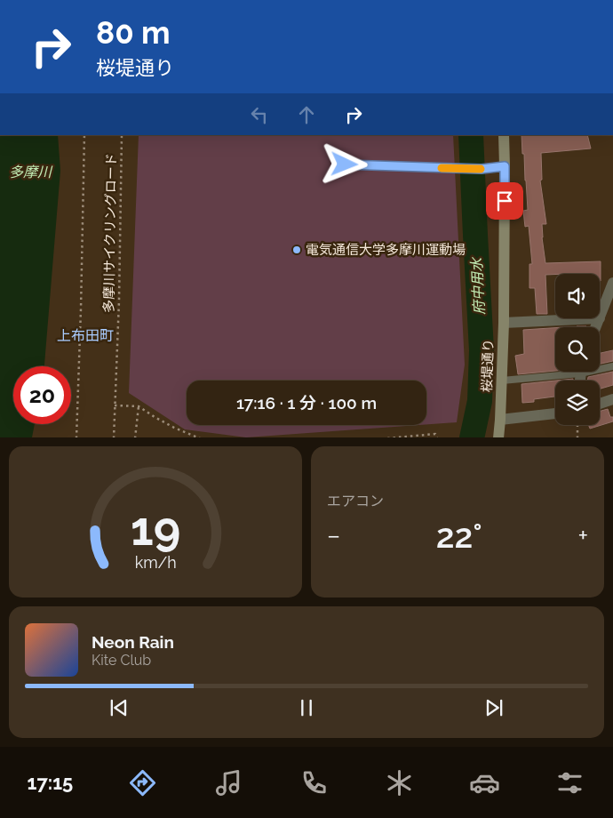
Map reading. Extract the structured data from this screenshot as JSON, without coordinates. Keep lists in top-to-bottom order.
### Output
{
  "streets": {
    "street": ["桜堤通り"],
    "path": ["多摩川サイクリングロード"]
  },
  "districts": ["上布田町"],
  "water": ["多摩川", "府中用水"],
  "places": ["電気通信大学多摩川運動場"],
  "page": {
    "turn": ["80 m", "桜堤通り"],
    "limit": "20",
    "trip": "17:16 · 1 分 · 100 m",
    "tile": "エアコン",
    "heat": ["−", "22°", "+"],
    "song": ["Neon Rain", "Kite Club"],
    "tabs": "17:15",
    "gauge": ["19", "km/h"]
  }
}
